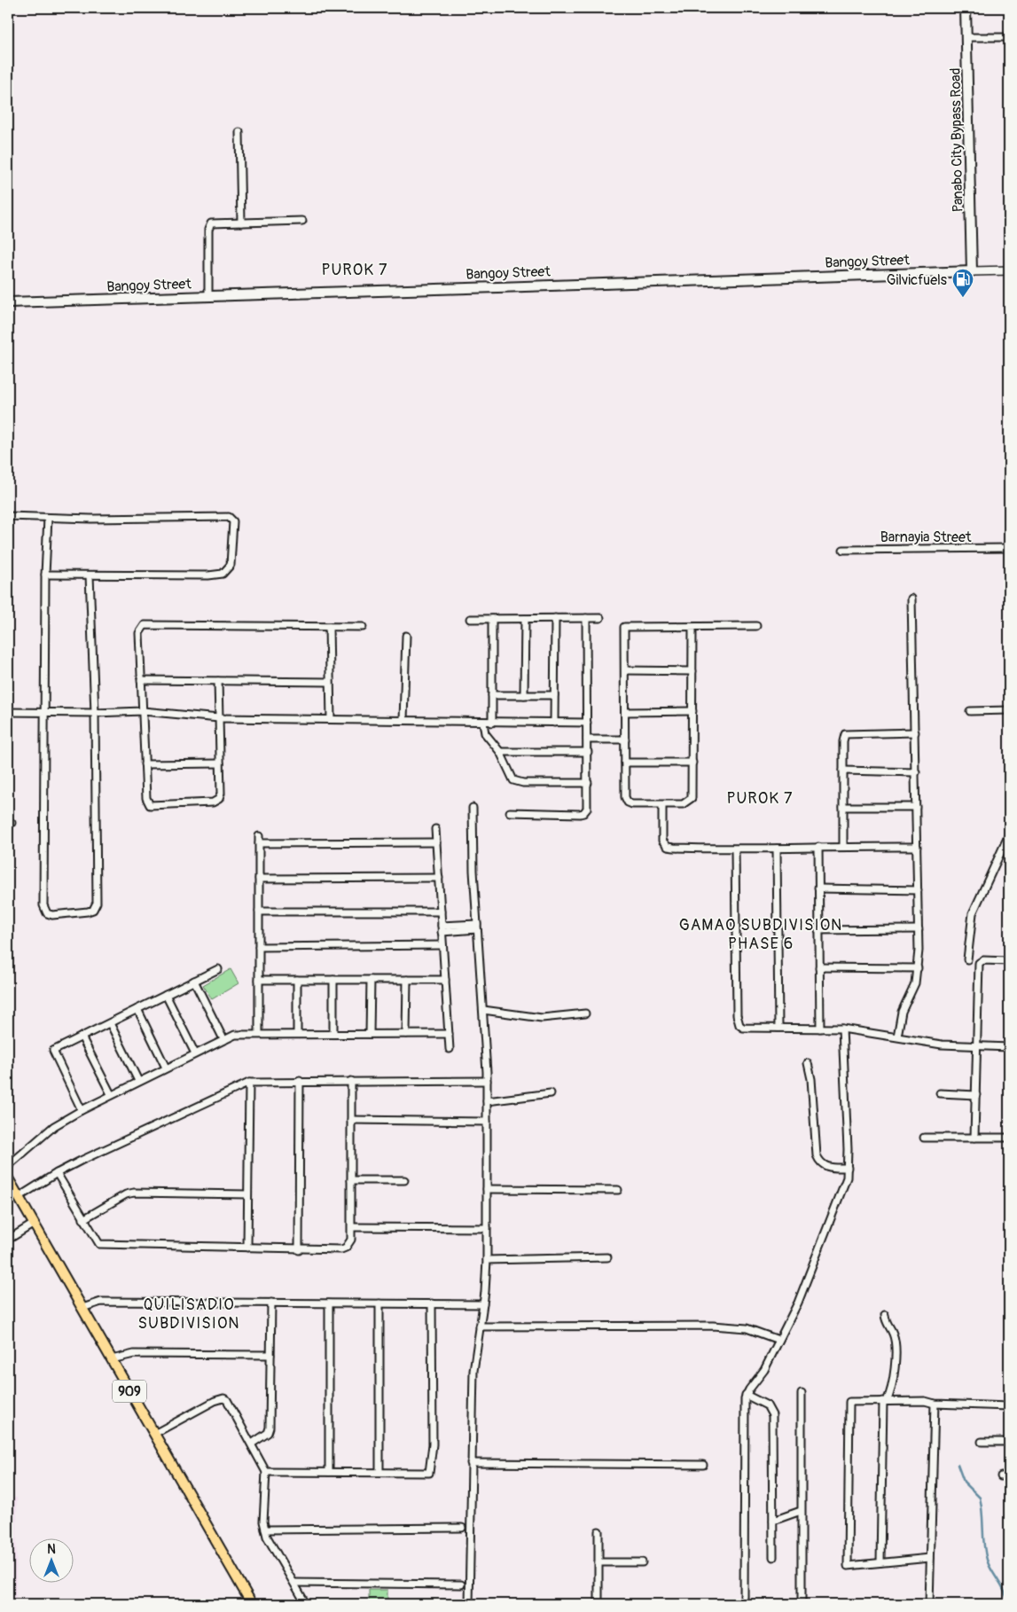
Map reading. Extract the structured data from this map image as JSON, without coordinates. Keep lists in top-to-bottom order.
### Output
{
  "streets": {
    "main road": ["Panabo City Bypass Road", "Bangoy Street", "909"],
    "street": ["Barnayia Street"]
  },
  "crossings": [
    ["Panabo City Bypass Road", "Bangoy Street"]
  ],
  "districts": [
    "PUROK 7",
    "PUROK 7",
    "GAMAO SUBDIVISION PHASE 6",
    "QUILISADIO SUBDIVISION"
  ],
  "places": {
    "fuel station": ["Gilvicfuels"]
  },
  "north": "top"
}
